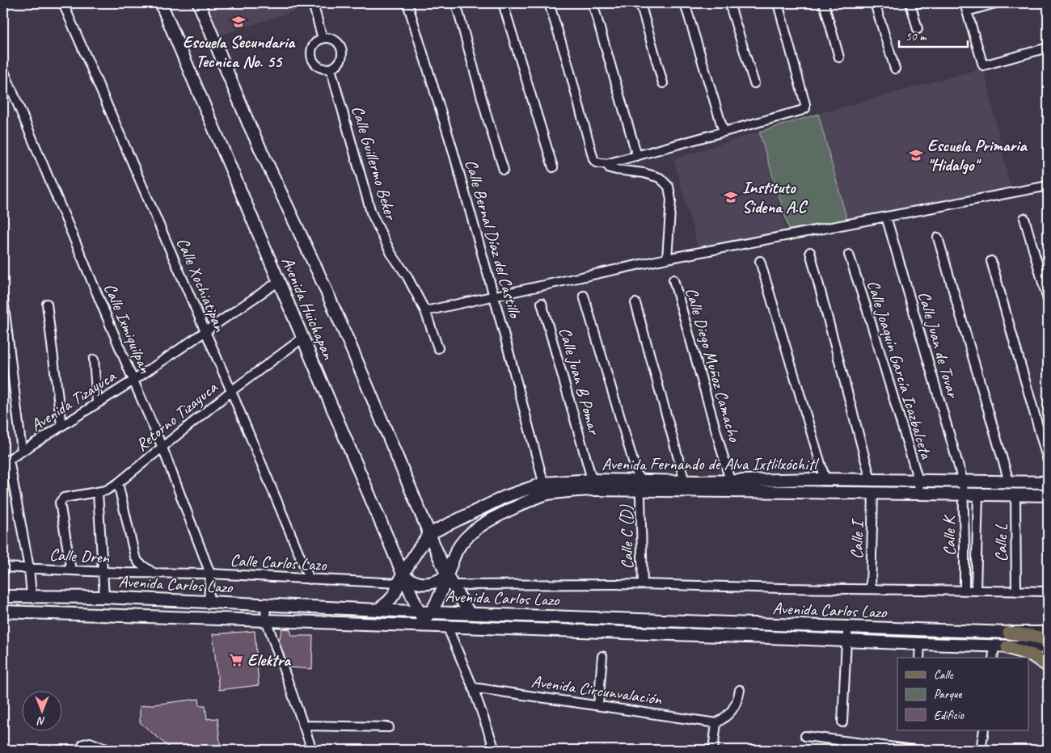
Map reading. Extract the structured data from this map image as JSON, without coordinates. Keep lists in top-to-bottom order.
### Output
{
  "streets": {
    "street": [
      "Calle Guillermo Beker",
      "Calle Bernal Díaz del Castillo",
      "Calle Xochiatipan",
      "Avenida Huichapan",
      "Calle Ixmiquilpan",
      "Calle Juan de Tovar",
      "Calle Diego Muñoz Camacho",
      "Calle Joaquín García Icazbalceta",
      "Calle Juan B Pomar",
      "Avenida Tizayuca",
      "Retorno Tizayuca",
      "Avenida Fernando de Alva Ixtlilxóchitl",
      "Calle K",
      "Calle C (D)",
      "Calle I",
      "Calle L",
      "Calle Dren",
      "Calle Carlos Lazo",
      "Avenida Carlos Lazo",
      "Avenida Circunvalación"
    ]
  },
  "crossings": [
    ["Calle Bernal Díaz del Castillo", "Avenida Fernando de Alva Ixtlilxóchitl"],
    ["Calle Xochiatipan", "Avenida Tizayuca"],
    ["Calle Xochiatipan", "Retorno Tizayuca"],
    ["Calle Xochiatipan", "Calle Carlos Lazo"],
    ["Avenida Huichapan", "Avenida Tizayuca"],
    ["Avenida Huichapan", "Retorno Tizayuca"],
    ["Avenida Huichapan", "Avenida Fernando de Alva Ixtlilxóchitl"],
    ["Avenida Huichapan", "Calle Carlos Lazo"],
    ["Avenida Huichapan", "Avenida Carlos Lazo"],
    ["Calle Ixmiquilpan", "Avenida Tizayuca"],
    ["Calle Ixmiquilpan", "Retorno Tizayuca"],
    ["Calle Ixmiquilpan", "Calle Carlos Lazo"],
    ["Calle Ixmiquilpan", "Avenida Carlos Lazo"],
    ["Calle Juan de Tovar", "Avenida Fernando de Alva Ixtlilxóchitl"],
    ["Calle Juan de Tovar", "Calle K"],
    ["Calle Diego Muñoz Camacho", "Avenida Fernando de Alva Ixtlilxóchitl"],
    ["Calle Joaquín García Icazbalceta", "Avenida Fernando de Alva Ixtlilxóchitl"],
    ["Calle Juan B Pomar", "Avenida Fernando de Alva Ixtlilxóchitl"],
    ["Calle Juan B Pomar", "Calle C (D)"],
    ["Avenida Fernando de Alva Ixtlilxóchitl", "Calle K"],
    ["Avenida Fernando de Alva Ixtlilxóchitl", "Calle C (D)"],
    ["Avenida Fernando de Alva Ixtlilxóchitl", "Calle I"],
    ["Avenida Fernando de Alva Ixtlilxóchitl", "Calle L"],
    ["Avenida Fernando de Alva Ixtlilxóchitl", "Calle Carlos Lazo"],
    ["Avenida Fernando de Alva Ixtlilxóchitl", "Avenida Carlos Lazo"],
    ["Calle Dren", "Calle Carlos Lazo"]
  ],
  "places": {
    "school or university": ["Escuela Secundaria Tecnica No. 55", "Escuela Primaria \"Hidalgo\"", "Instituto Sidena A.C"],
    "supermarket": ["Elektra"]
  },
  "legend": ["Calle", "Parque", "Edificio"],
  "scale_bar": "50 m",
  "north": "bottom"
}
